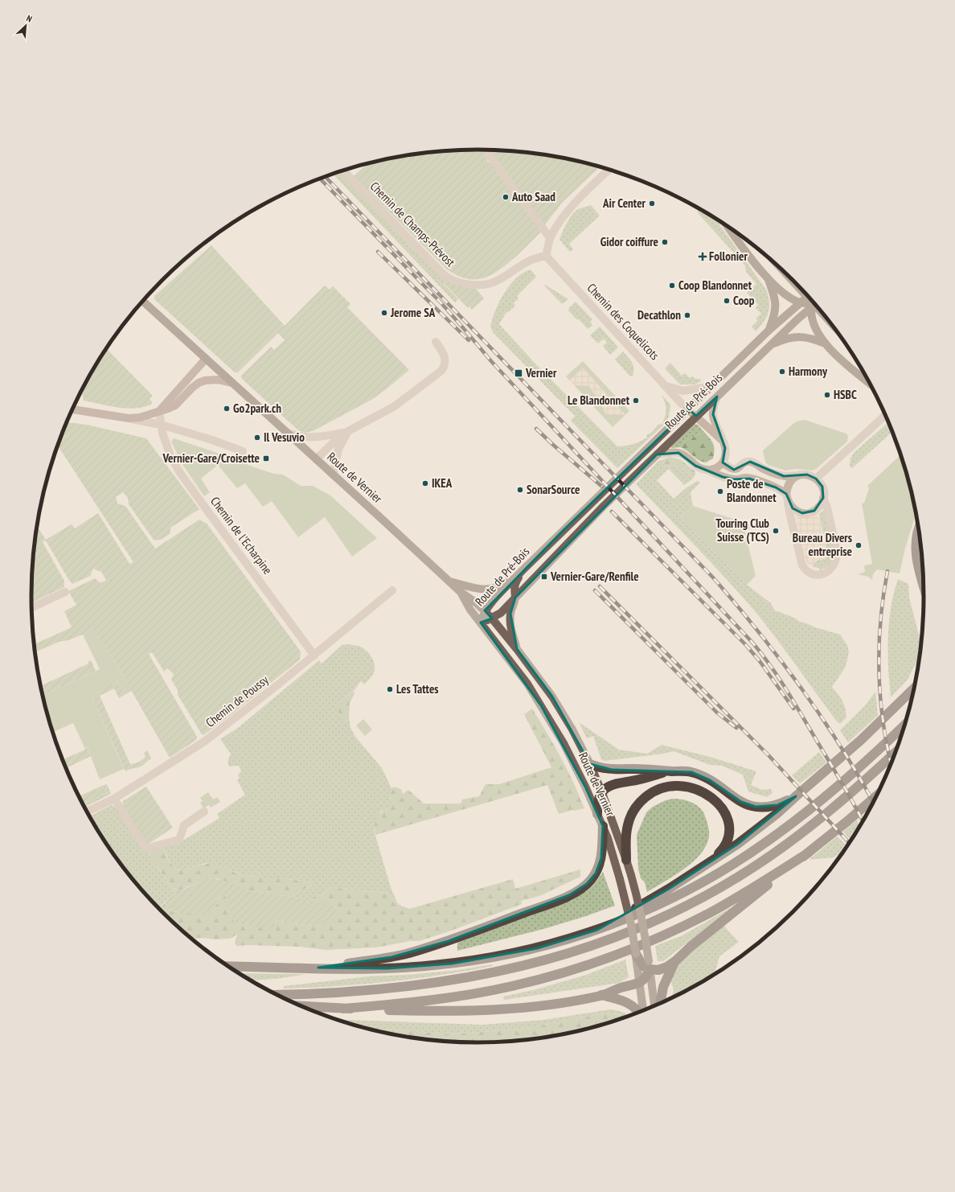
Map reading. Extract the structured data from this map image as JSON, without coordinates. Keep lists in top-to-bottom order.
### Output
{
  "streets": {
    "main road": ["Route de Pré-Bois", "Route de Vernier"],
    "street": [
      "Chemin de Champs-Prévost",
      "Chemin des Coquelicots",
      "Chemin de l'Echarpine",
      "Chemin de Poussy"
    ]
  },
  "crossings": [
    ["Chemin de Champs-Prévost", "Chemin des Coquelicots"],
    ["Chemin des Coquelicots", "Route de Pré-Bois"],
    ["Route de Pré-Bois", "Route de Vernier"],
    ["Chemin de l'Echarpine", "Chemin de Poussy"]
  ],
  "places": {
    "other": [
      "Auto Saad",
      "Air Center",
      "Gidor coiffure",
      "Coop Blandonnet",
      "Coop",
      "Jerome SA",
      "Decathlon",
      "Harmony",
      "HSBC",
      "Le Blandonnet",
      "Go2park.ch",
      "Il Vesuvio",
      "IKEA",
      "SonarSource",
      "Poste de Blandonnet",
      "Touring Club Suisse (TCS)",
      "Bureau Divers entreprise",
      "Les Tattes"
    ],
    "health": ["Follonier"],
    "transit": ["Vernier", "Vernier-Gare/Croisette", "Vernier-Gare/Renfile"]
  },
  "north": "top right"
}
